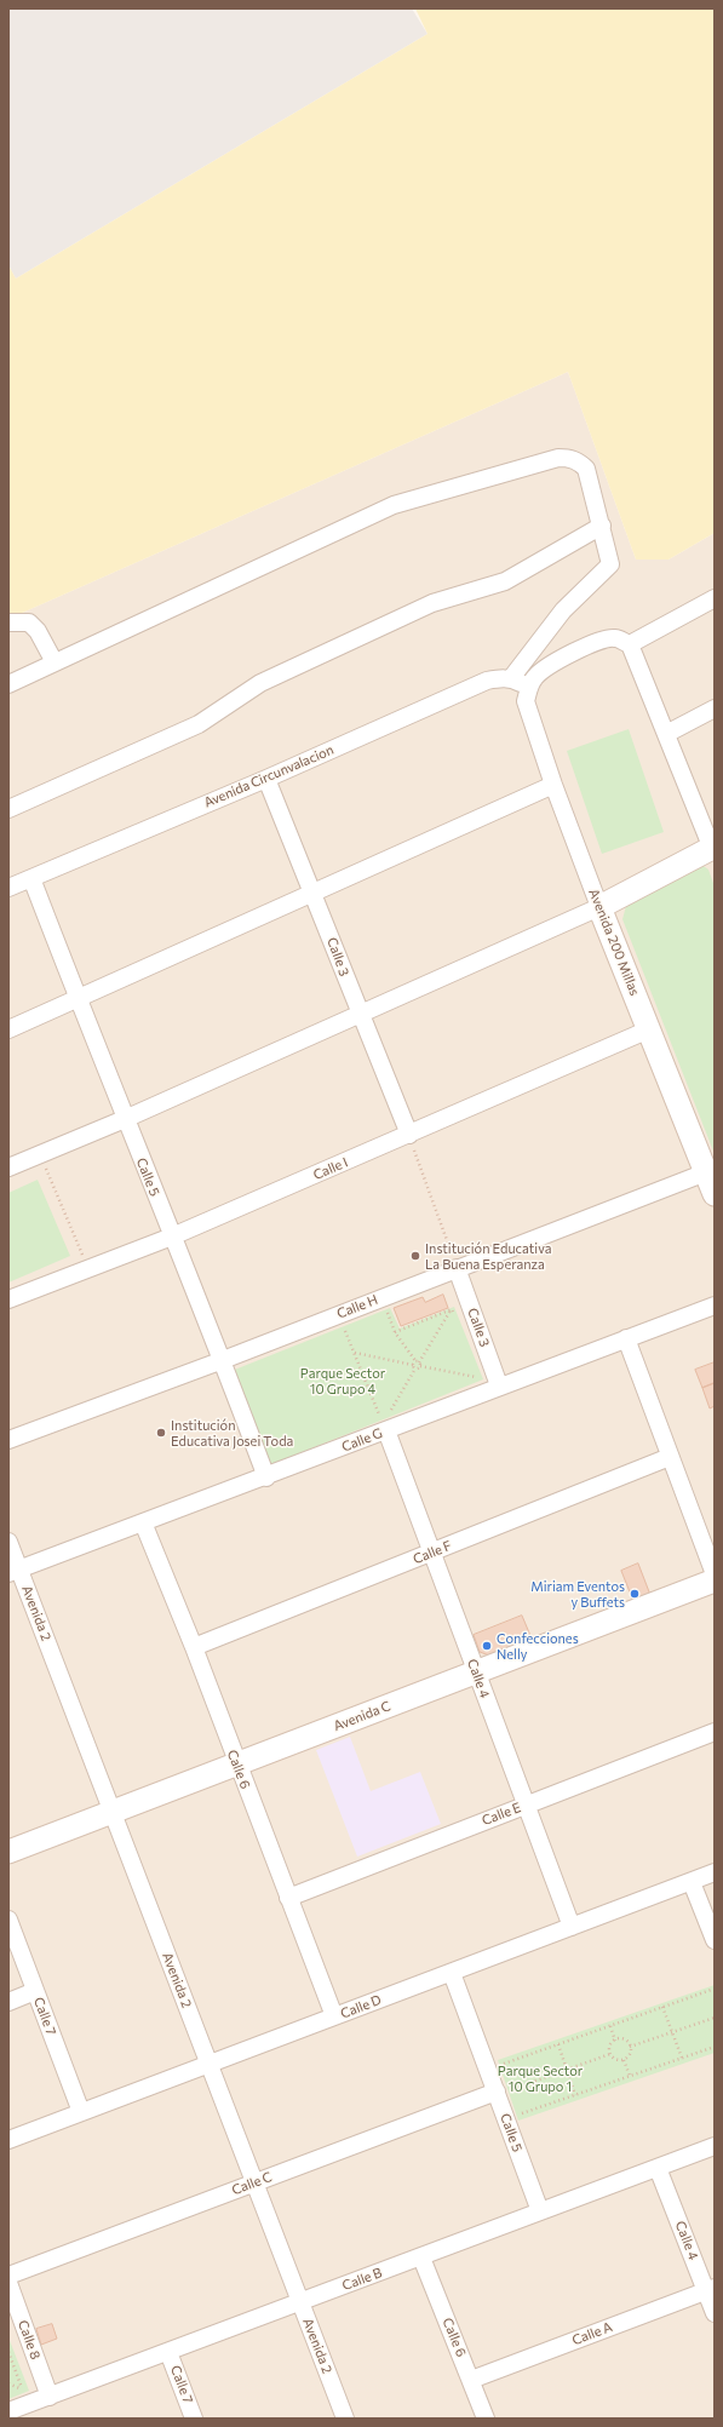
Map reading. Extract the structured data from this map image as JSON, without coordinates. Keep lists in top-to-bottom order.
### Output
{
  "streets": {
    "street": [
      "Avenida Circunvalacion",
      "Avenida 200 Millas",
      "Calle 3",
      "Calle I",
      "Calle 5",
      "Calle H",
      "Calle G",
      "Calle F",
      "Avenida 2",
      "Calle 4",
      "Avenida C",
      "Calle 6",
      "Calle E",
      "Calle D",
      "Calle 7",
      "Calle C",
      "Calle B",
      "Calle A",
      "Calle 8"
    ]
  },
  "crossings": [
    ["Avenida Circunvalacion", "Calle 3"],
    ["Avenida Circunvalacion", "Calle 5"],
    ["Avenida 200 Millas", "Calle I"],
    ["Avenida 200 Millas", "Calle H"],
    ["Calle 3", "Calle I"],
    ["Calle 3", "Calle H"],
    ["Calle 3", "Calle G"],
    ["Calle I", "Calle 5"],
    ["Calle 5", "Calle H"],
    ["Calle 5", "Calle G"],
    ["Calle 5", "Calle D"],
    ["Calle 5", "Calle C"],
    ["Calle 5", "Calle B"],
    ["Calle G", "Avenida 2"],
    ["Calle G", "Calle 4"],
    ["Calle G", "Calle 6"],
    ["Calle F", "Calle 4"],
    ["Calle F", "Calle 6"],
    ["Avenida 2", "Avenida C"],
    ["Avenida 2", "Calle D"],
    ["Avenida 2", "Calle C"],
    ["Avenida 2", "Calle B"],
    ["Calle 4", "Avenida C"],
    ["Calle 4", "Calle E"],
    ["Calle 4", "Calle D"],
    ["Calle 4", "Calle B"],
    ["Calle 4", "Calle A"],
    ["Avenida C", "Calle 6"],
    ["Calle 6", "Calle E"],
    ["Calle 6", "Calle D"],
    ["Calle 6", "Calle B"],
    ["Calle 6", "Calle A"],
    ["Calle D", "Calle 7"],
    ["Calle 7", "Calle B"],
    ["Calle B", "Calle 8"]
  ],
  "parks": ["Parque Sector 10 Grupo 4", "Parque Sector 10 Grupo 1"],
  "places": [
    "Institución Educativa La Buena Esperanza",
    "Institución Educativa Josei Toda",
    "Miriam Eventos y Buffets",
    "Confecciones Nelly"
  ]
}
